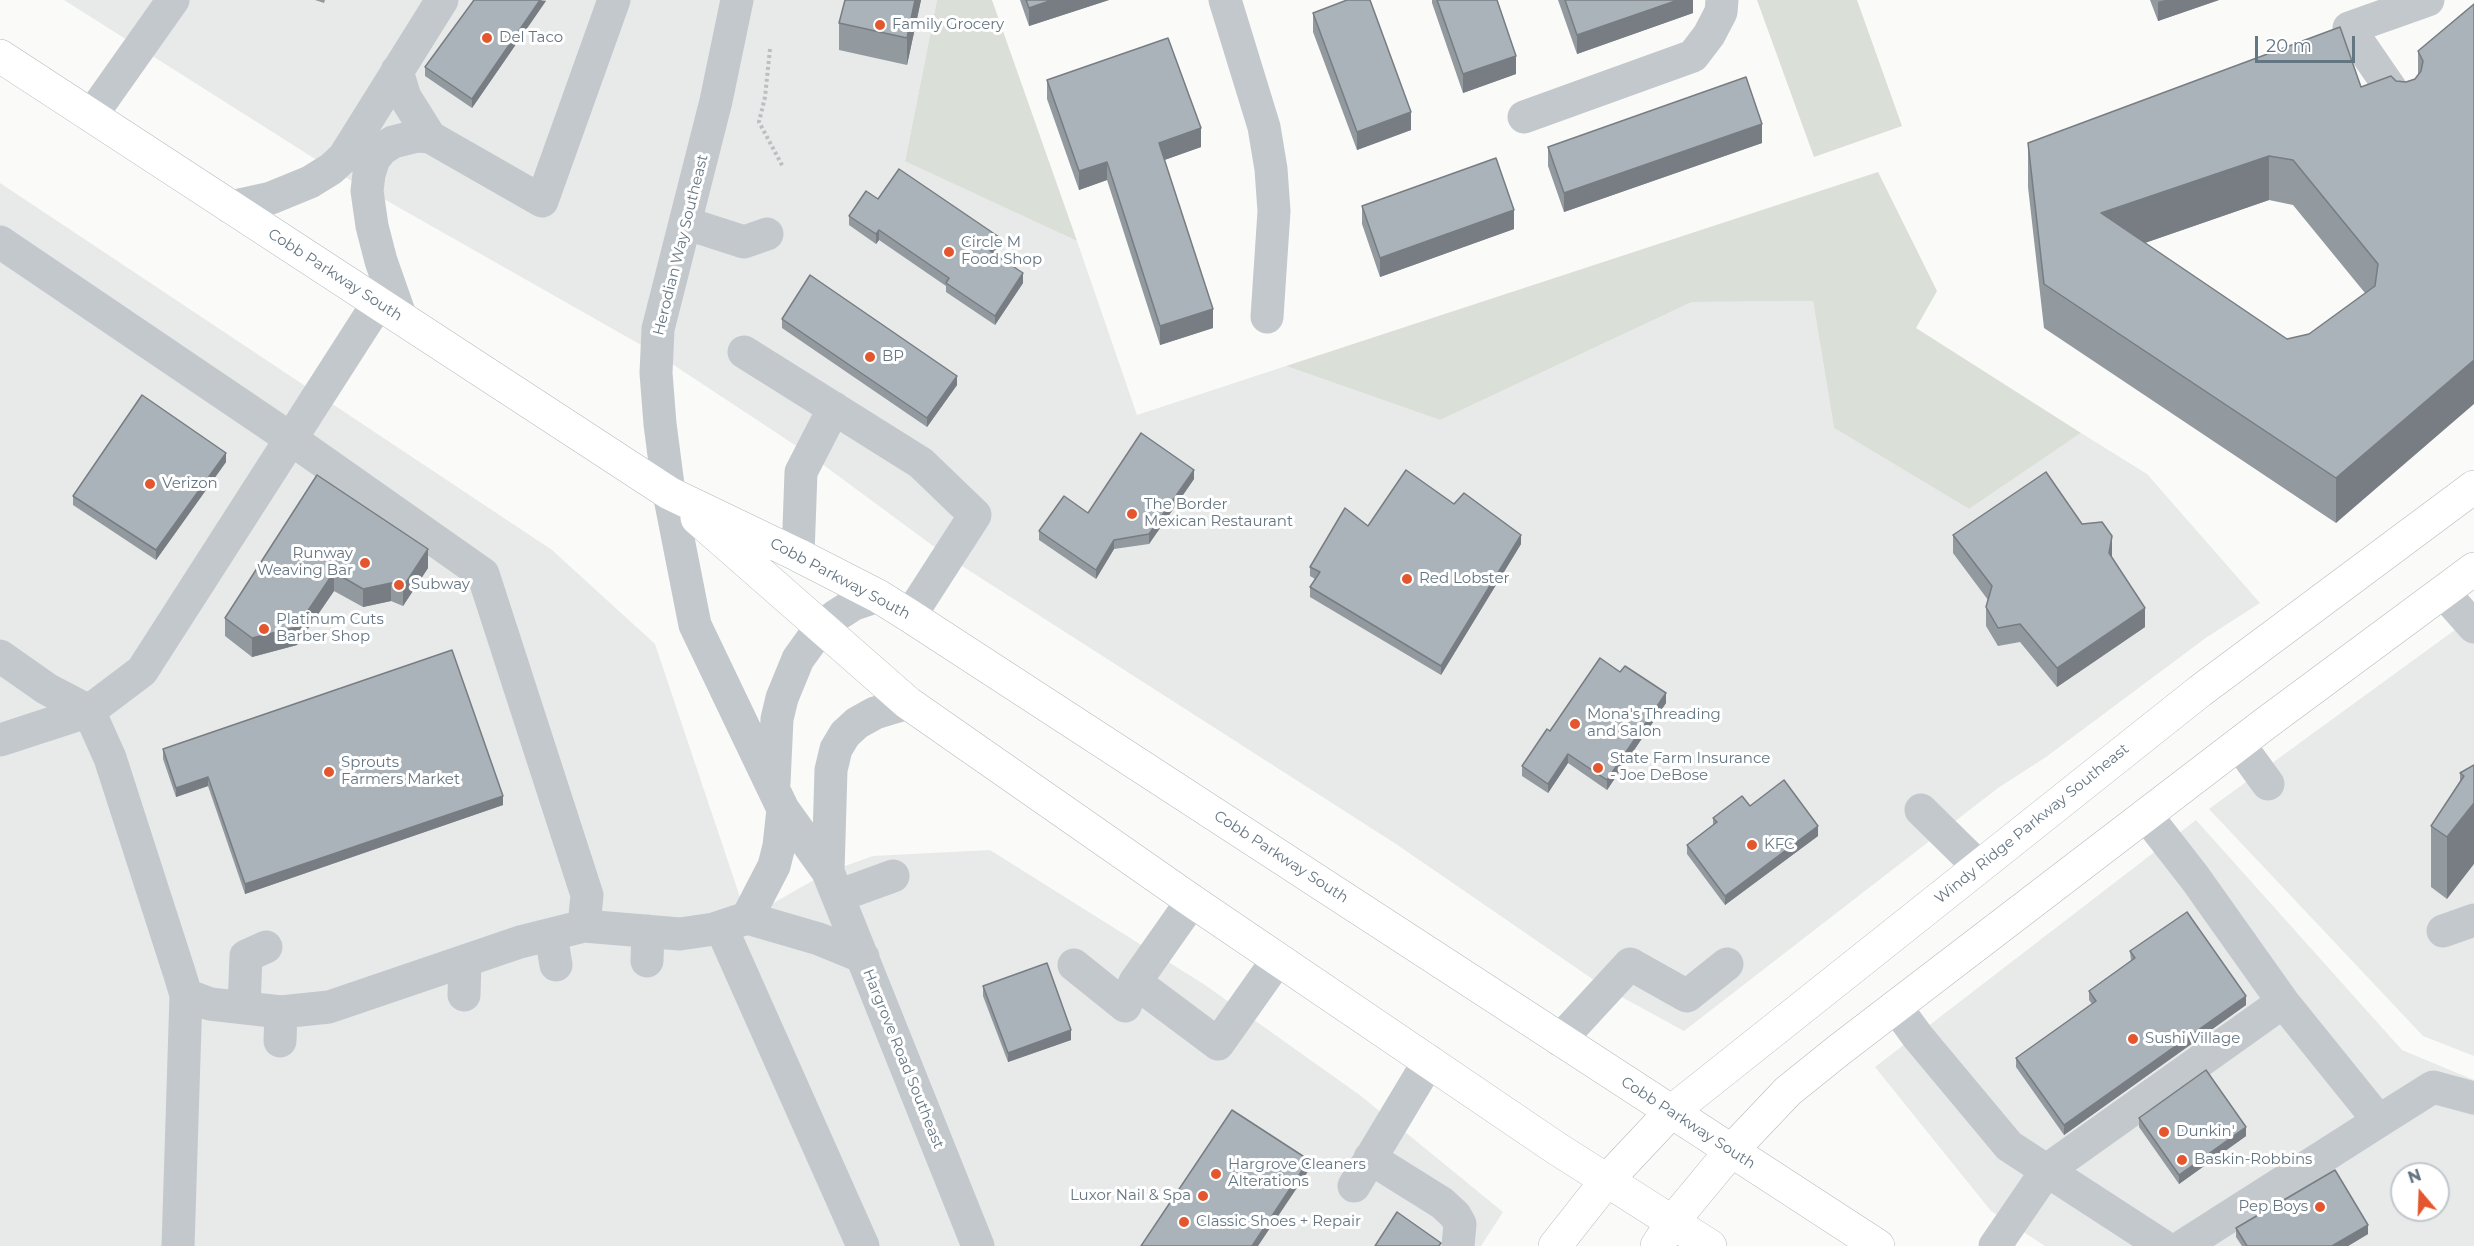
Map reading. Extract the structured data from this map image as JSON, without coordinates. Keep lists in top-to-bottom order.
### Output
{
  "streets": {
    "main road": ["Cobb Parkway South", "Windy Ridge Parkway Southeast"],
    "street": ["Herodian Way Southeast", "Hargrove Road Southeast"]
  },
  "crossings": [
    ["Herodian Way Southeast", "Cobb Parkway South"],
    ["Herodian Way Southeast", "Hargrove Road Southeast"],
    ["Cobb Parkway South", "Windy Ridge Parkway Southeast"],
    ["Cobb Parkway South", "Hargrove Road Southeast"]
  ],
  "places": [
    "Family Grocery",
    "Del Taco",
    "Circle M Food Shop",
    "BP",
    "Verizon",
    "The Border Mexican Restaurant",
    "Runway Weaving Bar",
    "Red Lobster",
    "Subway",
    "Platinum Cuts Barber Shop",
    "Mona's Threading and Salon",
    "State Farm Insurance - Joe DeBose",
    "Sprouts Farmers Market",
    "KFC",
    "Sushi Village",
    "Dunkin'",
    "Baskin-Robbins",
    "Hargrove Cleaners Alterations",
    "Luxor Nail & Spa",
    "Pep Boys",
    "Classic Shoes + Repair"
  ],
  "scale_bar": "20 m",
  "north": "top"
}
